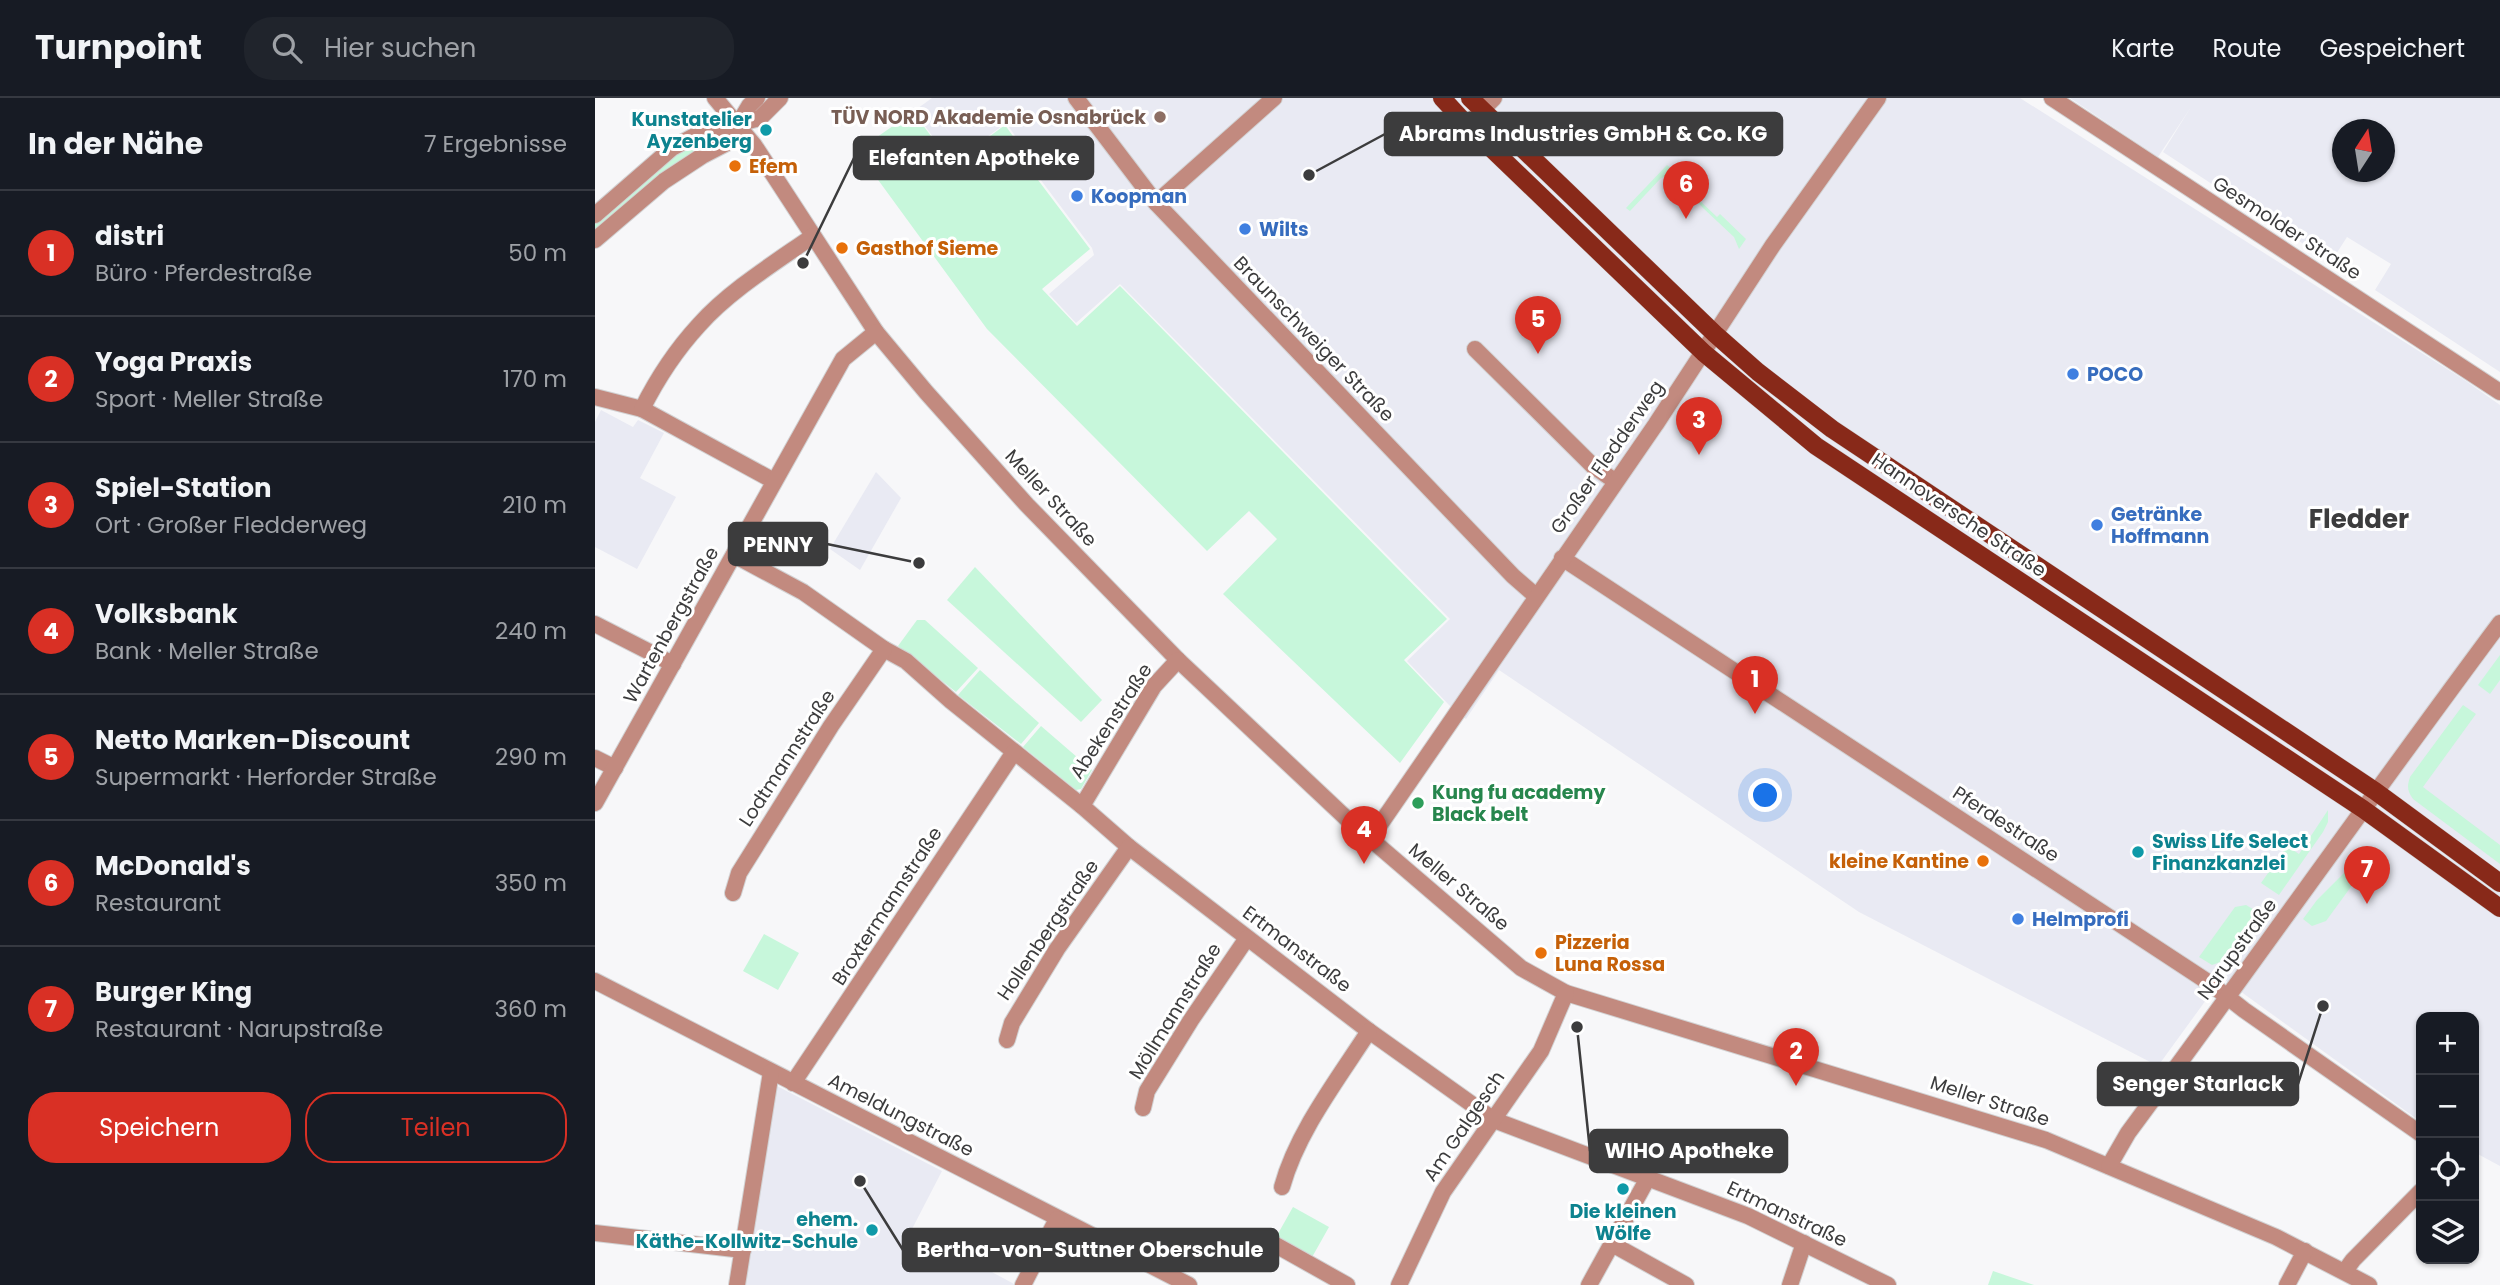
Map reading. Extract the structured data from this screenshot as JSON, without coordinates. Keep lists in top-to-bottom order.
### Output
{
  "streets": {
    "main road": ["Hannoversche Straße"],
    "street": [
      "Gesmolder Straße",
      "Braunschweiger Straße",
      "Großer Fledderweg",
      "Meller Straße",
      "Wartenbergstraße",
      "Abekenstraße",
      "Lodtmannstraße",
      "Pferdestraße",
      "Broxtermannstraße",
      "Hollenbergstraße",
      "Ertmanstraße",
      "Narupstraße",
      "Möllmannstraße",
      "Ameldungstraße",
      "Am Galgesch"
    ]
  },
  "crossings": [
    ["Braunschweiger Straße", "Großer Fledderweg"],
    ["Großer Fledderweg", "Meller Straße"],
    ["Großer Fledderweg", "Hannoversche Straße"],
    ["Großer Fledderweg", "Pferdestraße"],
    ["Meller Straße", "Wartenbergstraße"],
    ["Meller Straße", "Abekenstraße"],
    ["Meller Straße", "Narupstraße"],
    ["Meller Straße", "Am Galgesch"],
    ["Hannoversche Straße", "Narupstraße"],
    ["Wartenbergstraße", "Ertmanstraße"],
    ["Abekenstraße", "Ertmanstraße"],
    ["Lodtmannstraße", "Ertmanstraße"],
    ["Pferdestraße", "Narupstraße"],
    ["Broxtermannstraße", "Ertmanstraße"],
    ["Broxtermannstraße", "Ameldungstraße"],
    ["Hollenbergstraße", "Ertmanstraße"],
    ["Ertmanstraße", "Möllmannstraße"],
    ["Ertmanstraße", "Am Galgesch"]
  ],
  "districts": ["Fledder"],
  "places": [
    "TÜV NORD Akademie Osnabrück",
    "Kunstatelier Ayzenberg",
    "Efem",
    "Abrams Industries GmbH & Co. KG",
    "Koopman",
    "Wilts",
    "Gasthof Sieme",
    "Elefanten Apotheke",
    "POCO",
    "Getränke Hoffmann",
    "PENNY",
    "Kung fu academy Black belt",
    "Swiss Life Select Finanzkanzlei",
    "kleine Kantine",
    "Helmprofi",
    "Pizzeria Luna Rossa",
    "Senger Starlack",
    "WIHO Apotheke",
    "Bertha-von-Suttner Oberschule",
    "Die kleinen Wölfe",
    "ehem. Käthe-Kollwitz-Schule"
  ],
  "north": "top",
  "page": {
    "header": "Turnpoint",
    "search": "Hier suchen",
    "nav": ["Karte", "Route", "Gespeichert"],
    "heading": ["In der Nähe", "7 Ergebnisse"],
    "pins": [
      "6",
      "5",
      "3",
      "1",
      "4",
      "7",
      "2"
    ],
    "list": [
      {
        "mark": "1",
        "name": "distri",
        "note": "Büro · Pferdestraße",
        "value": "50 m"
      },
      {
        "mark": "2",
        "name": "Yoga Praxis",
        "note": "Sport · Meller Straße",
        "value": "170 m"
      },
      {
        "mark": "3",
        "name": "Spiel-Station",
        "note": "Ort · Großer Fledderweg",
        "value": "210 m"
      },
      {
        "mark": "4",
        "name": "Volksbank",
        "note": "Bank · Meller Straße",
        "value": "240 m"
      },
      {
        "mark": "5",
        "name": "Netto Marken-Discount",
        "note": "Supermarkt · Herforder Straße",
        "value": "290 m"
      },
      {
        "mark": "6",
        "name": "McDonald's",
        "note": "Restaurant",
        "value": "350 m"
      },
      {
        "mark": "7",
        "name": "Burger King",
        "note": "Restaurant · Narupstraße",
        "value": "360 m"
      }
    ],
    "map_buttons": ["+", "−"],
    "buttons": ["Speichern", "Teilen"]
  }
}
